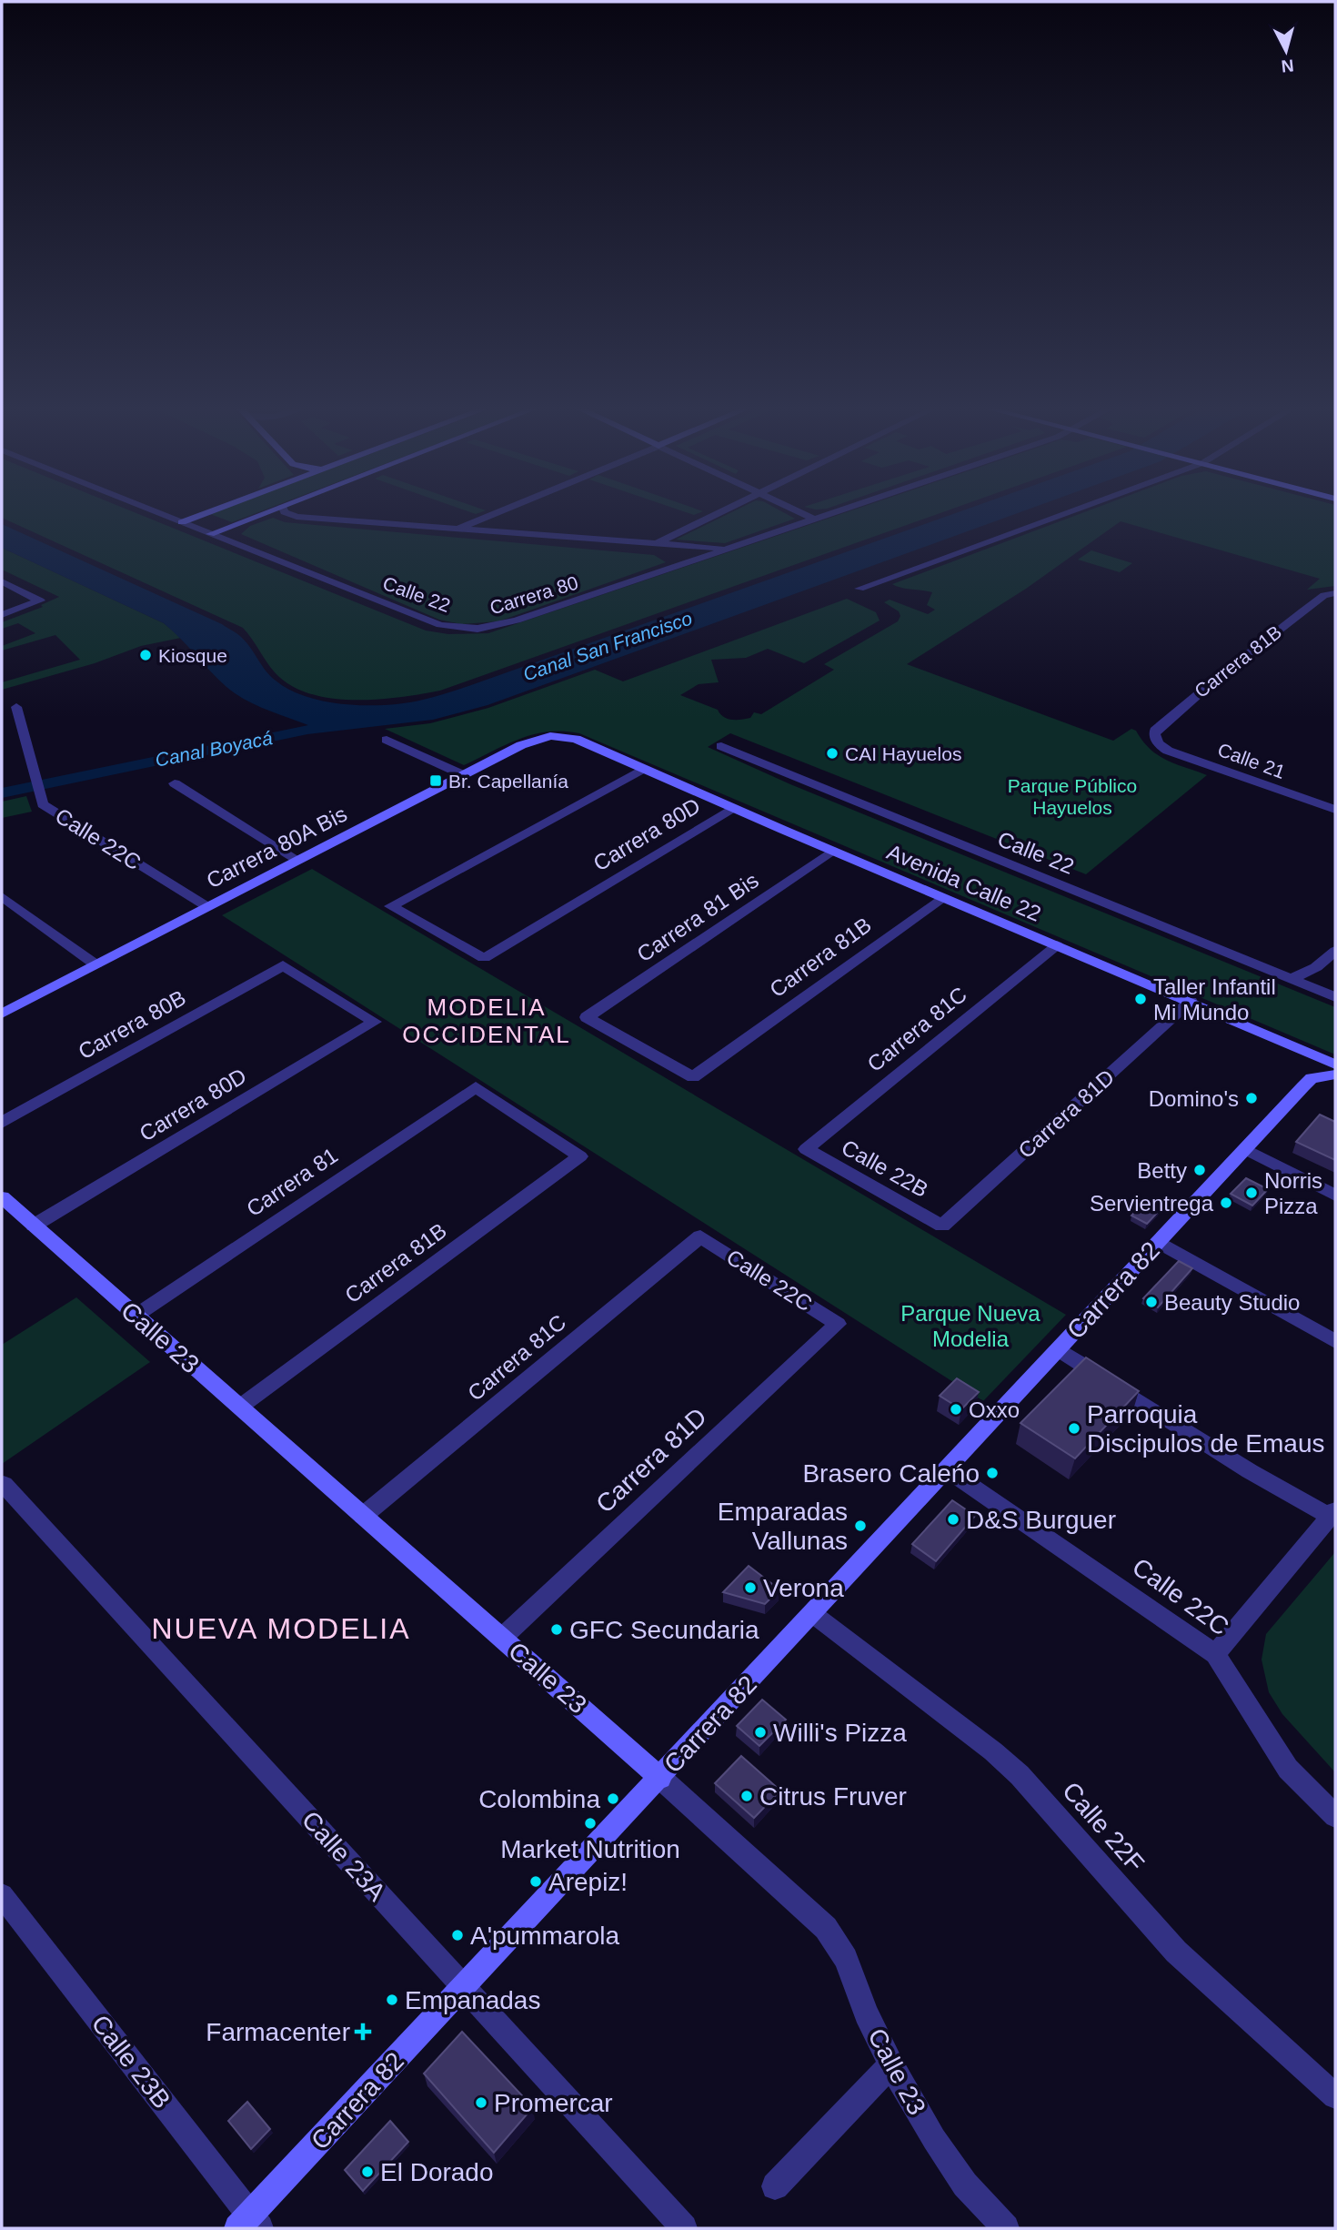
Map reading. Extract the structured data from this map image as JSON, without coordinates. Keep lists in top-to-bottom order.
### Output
{
  "streets": {
    "street": [
      "Calle 22",
      "Carrera 80",
      "Carrera 81B",
      "Calle 21",
      "Carrera 80D",
      "Calle 22C",
      "Carrera 80A Bis",
      "Avenida Calle 22",
      "Carrera 81 Bis",
      "Carrera 80B",
      "Carrera 81C",
      "Carrera 81D",
      "Calle 22B",
      "Carrera 81",
      "Carrera 82",
      "Calle 23",
      "Calle 22F",
      "Calle 23A",
      "Calle 23B"
    ]
  },
  "crossings": [
    ["Calle 22", "Carrera 80"],
    ["Carrera 81B", "Calle 21"],
    ["Carrera 81B", "Avenida Calle 22"],
    ["Carrera 81B", "Carrera 81 Bis"],
    ["Carrera 81B", "Carrera 81"],
    ["Carrera 81B", "Calle 23"],
    ["Carrera 80D", "Avenida Calle 22"],
    ["Carrera 80D", "Carrera 80B"],
    ["Carrera 80D", "Calle 23"],
    ["Calle 22C", "Carrera 80A Bis"],
    ["Calle 22C", "Carrera 81C"],
    ["Calle 22C", "Carrera 81D"],
    ["Calle 22C", "Carrera 82"],
    ["Carrera 80A Bis", "Avenida Calle 22"],
    ["Avenida Calle 22", "Carrera 81 Bis"],
    ["Avenida Calle 22", "Carrera 81C"],
    ["Avenida Calle 22", "Carrera 81D"],
    ["Carrera 81C", "Calle 22B"],
    ["Carrera 81C", "Calle 23"],
    ["Carrera 81D", "Calle 22B"],
    ["Carrera 81D", "Calle 23"],
    ["Carrera 81", "Calle 23"],
    ["Carrera 82", "Calle 23"],
    ["Carrera 82", "Calle 22F"],
    ["Carrera 82", "Calle 23A"],
    ["Carrera 82", "Calle 23B"]
  ],
  "districts": ["MODELIA OCCIDENTAL", "NUEVA MODELIA"],
  "water": ["Canal San Francisco", "Canal Boyacá"],
  "parks": ["Parque Público Hayuelos", "Parque Nueva Modelia"],
  "places": {
    "other": [
      "Kiosque",
      "CAI Hayuelos",
      "Taller Infantil Mi Mundo",
      "Domino's",
      "Betty",
      "Norris Pizza",
      "Servientrega",
      "Beauty Studio",
      "Oxxo",
      "Parroquia Discipulos de Emaus",
      "Brasero Caleńo",
      "D&S Burguer",
      "Emparadas Vallunas",
      "Verona",
      "GFC Secundaria",
      "Willi's Pizza",
      "Citrus Fruver",
      "Colombina",
      "Market Nutrition",
      "Arepiz!",
      "A'pummarola",
      "Empanadas",
      "Promercar",
      "El Dorado"
    ],
    "transit": ["Br. Capellanía"],
    "health": ["Farmacenter"]
  },
  "north": "bottom"
}
